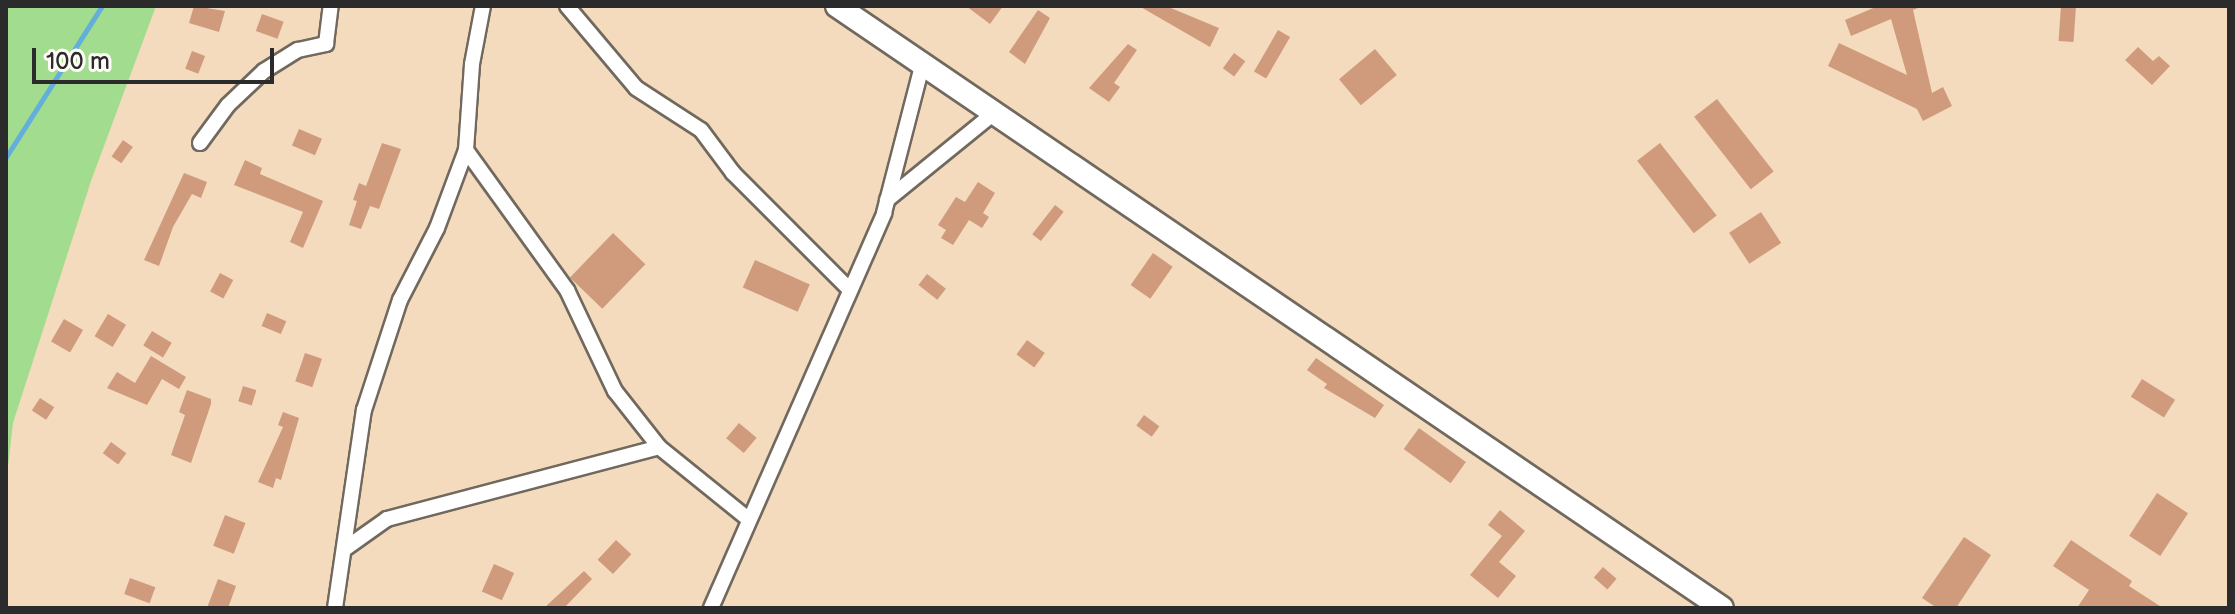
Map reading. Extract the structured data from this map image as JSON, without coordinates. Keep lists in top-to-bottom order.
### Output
{
  "scale_bar": "100 m"
}
